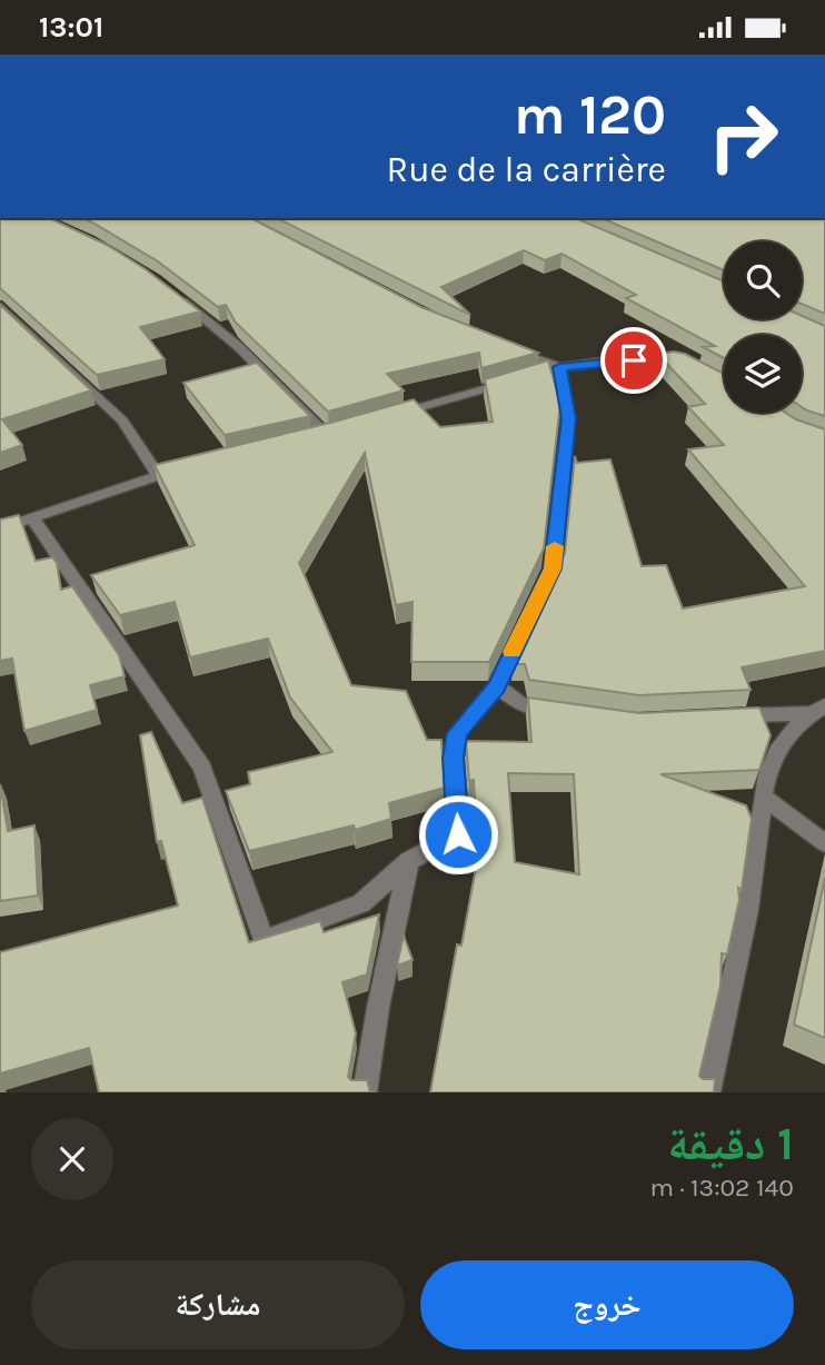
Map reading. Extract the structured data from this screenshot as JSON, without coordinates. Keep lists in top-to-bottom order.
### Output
{
  "page": {
    "status": "13:01",
    "turn": ["120 m", "Rue de la carrière"],
    "heading": ["1 دقيقة", "140 m · 13:02"],
    "buttons": ["خروج", "مشاركة"]
  }
}
